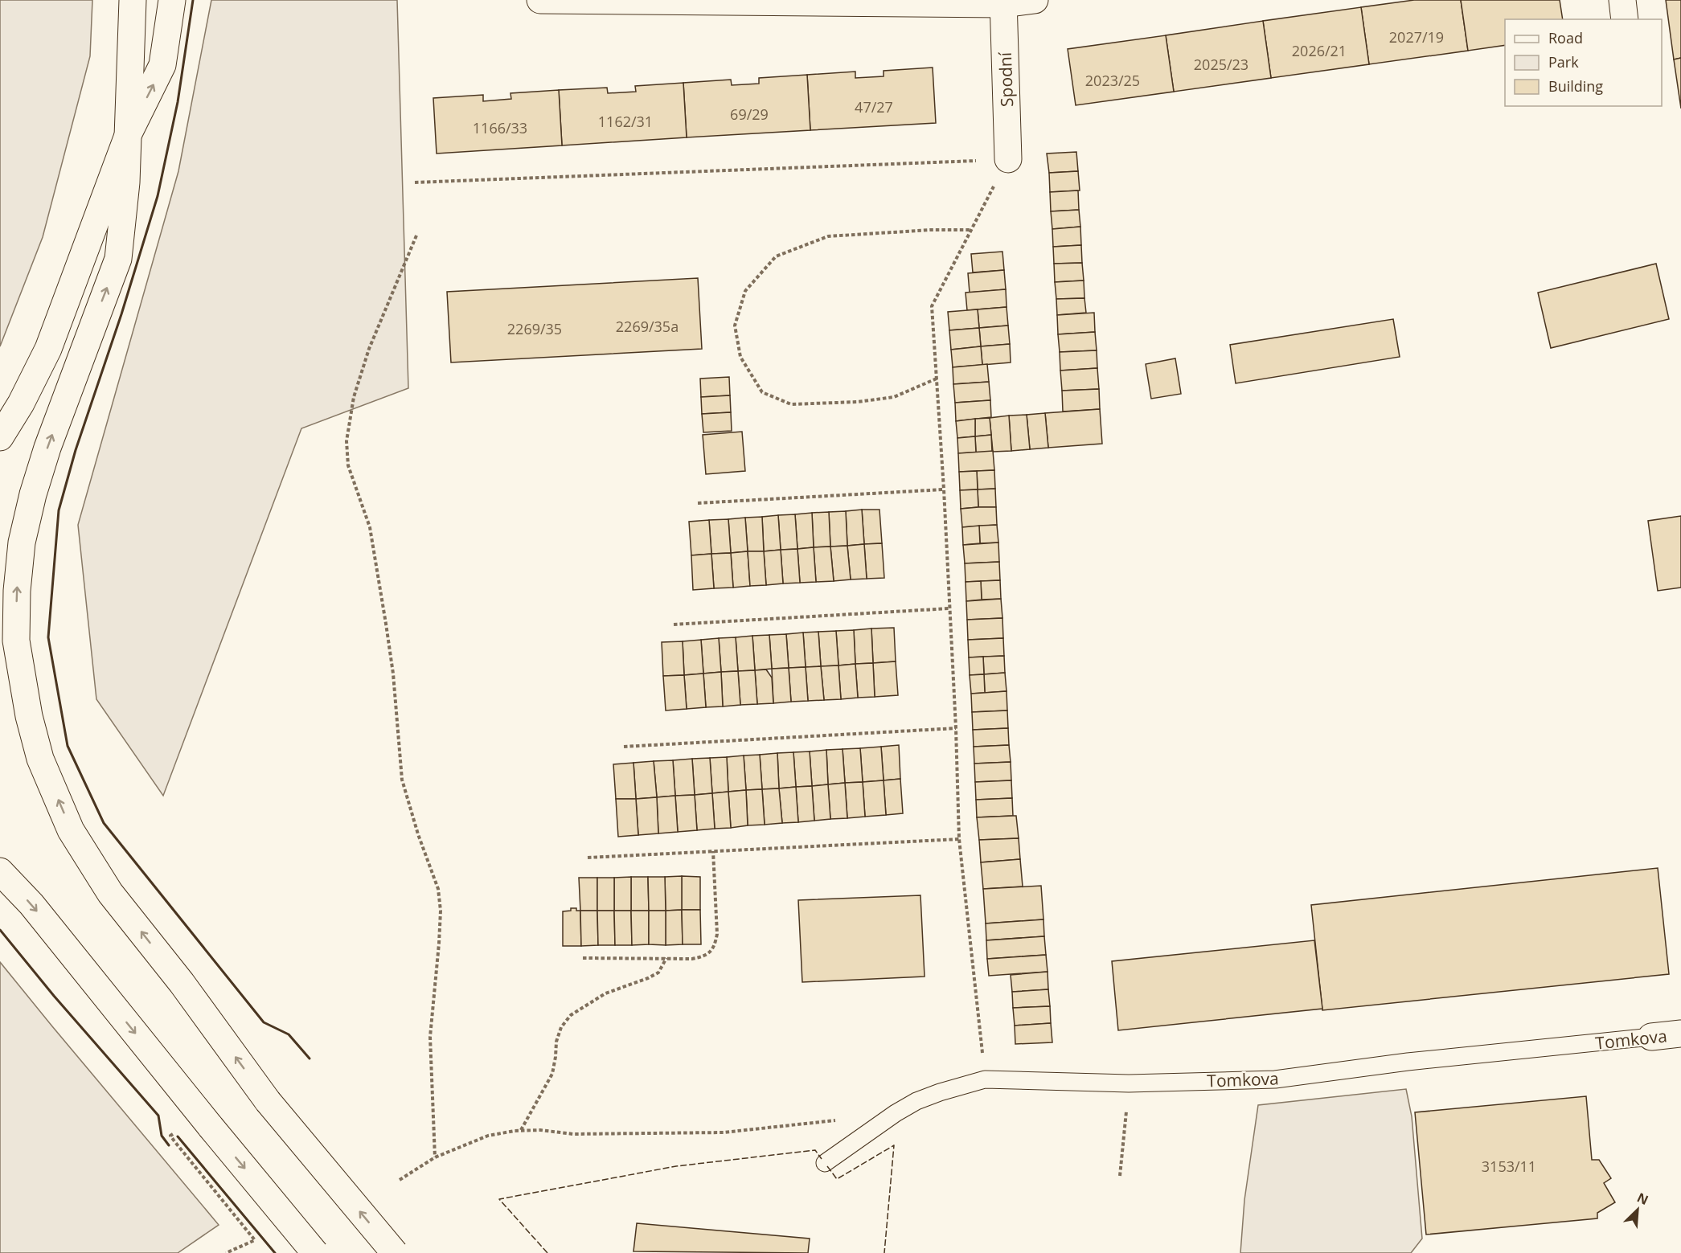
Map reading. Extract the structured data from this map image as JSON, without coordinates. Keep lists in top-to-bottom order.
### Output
{
  "streets": {
    "main road": ["Spodní", "Tomkova"]
  },
  "house_numbers": [
    "2027/19",
    "2026/21",
    "2025/23",
    "2023/25",
    "47/27",
    "69/29",
    "1162/31",
    "1166/33",
    "2269/35a",
    "2269/35",
    "3153/11"
  ],
  "legend": ["Road", "Park", "Building"],
  "north": "top right"
}
